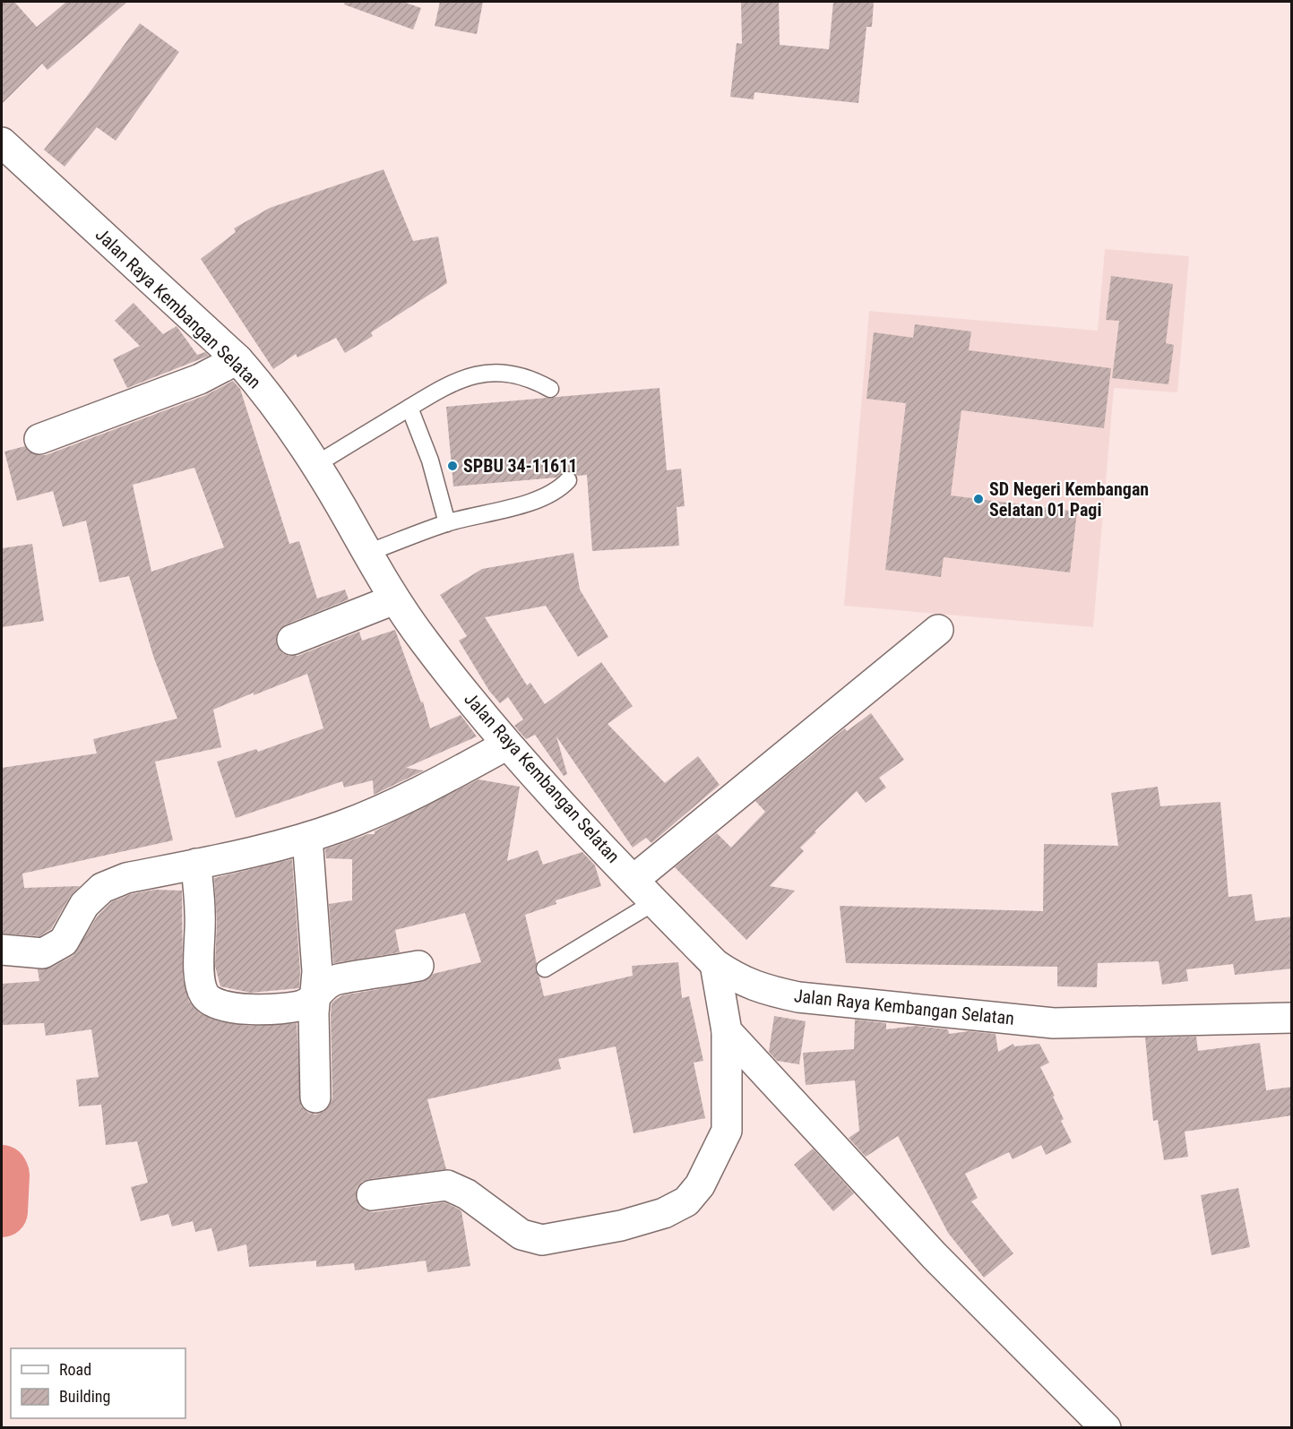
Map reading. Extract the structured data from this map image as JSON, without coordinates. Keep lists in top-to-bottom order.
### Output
{
  "streets": {
    "street": ["Jalan Raya Kembangan Selatan"]
  },
  "places": ["SPBU 34-11611", "SD Negeri Kembangan Selatan 01 Pagi"],
  "legend": ["Road", "Building"]
}
